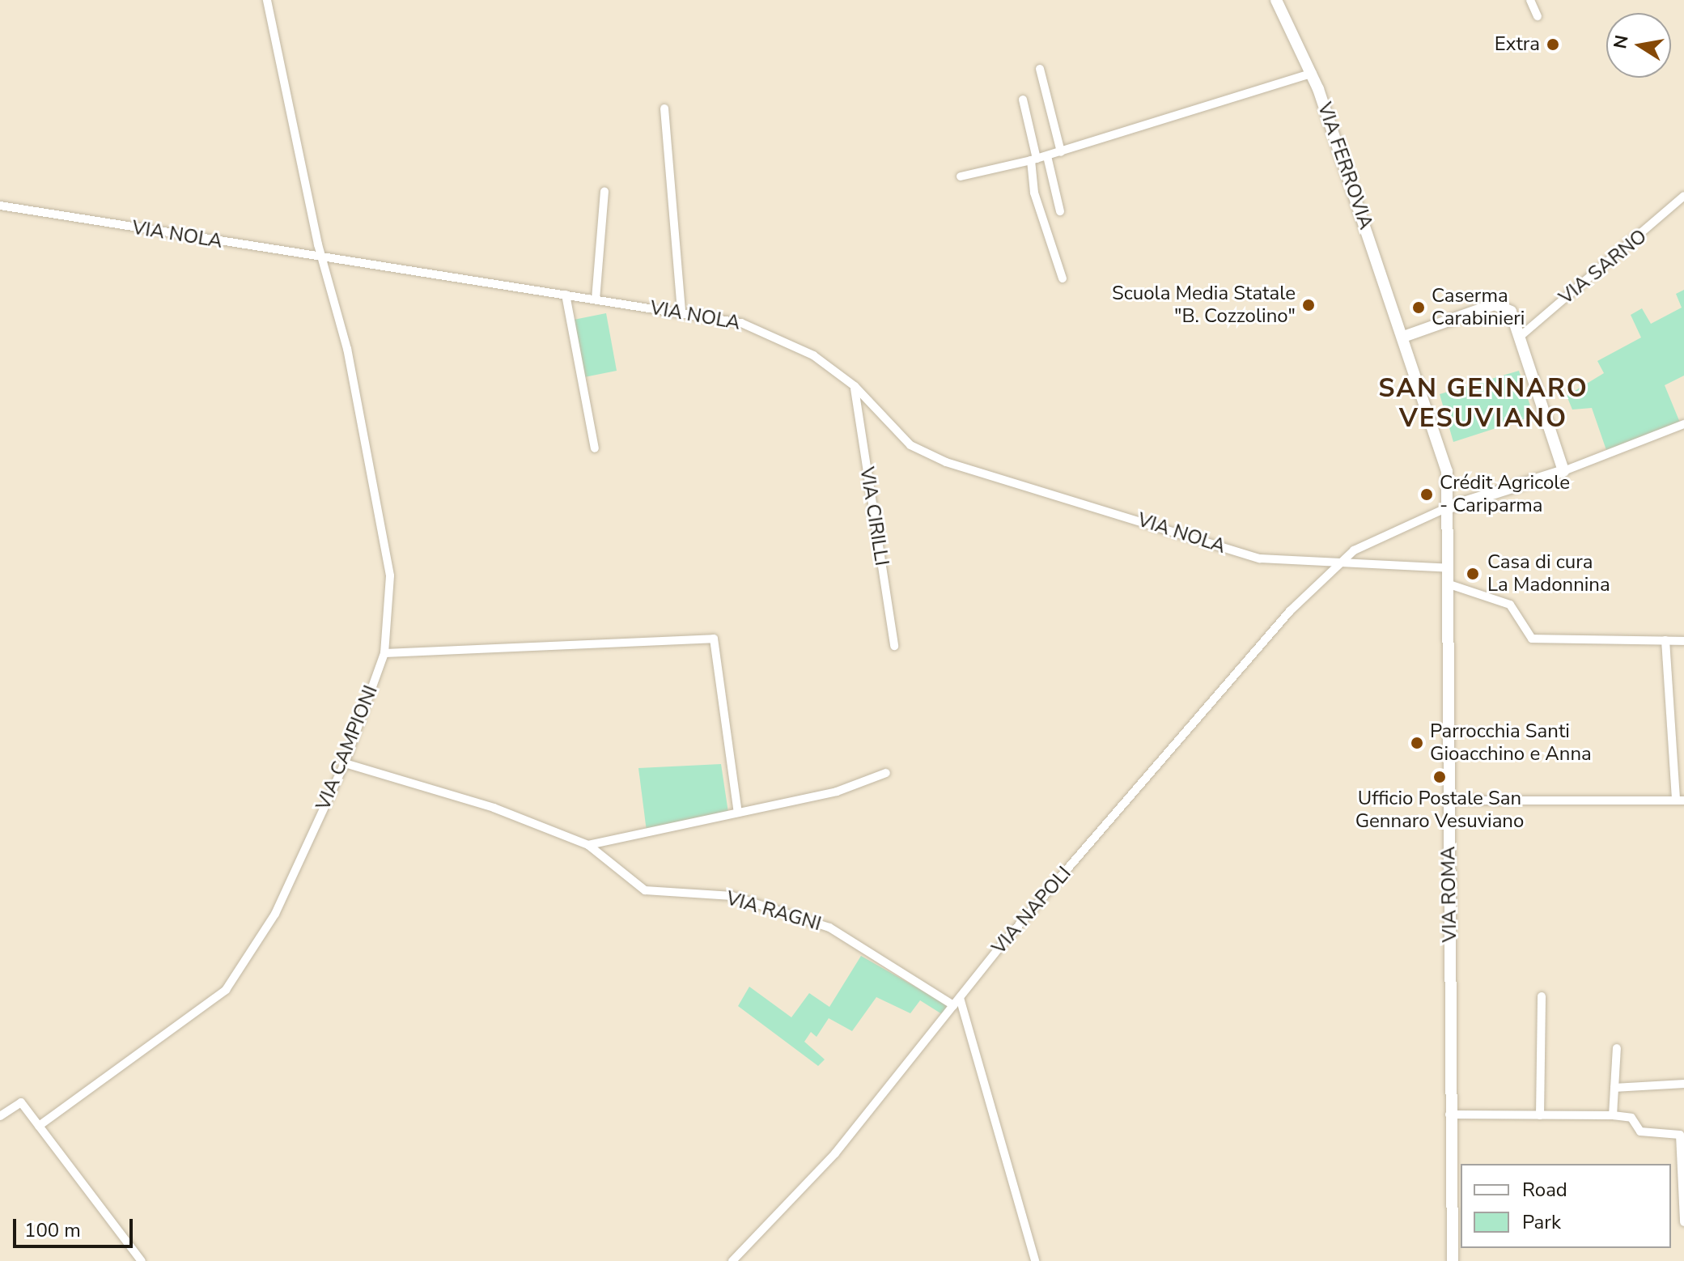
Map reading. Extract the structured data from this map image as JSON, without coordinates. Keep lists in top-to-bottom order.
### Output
{
  "streets": {
    "main road": ["VIA FERROVIA", "VIA ROMA"],
    "street": [
      "VIA NOLA",
      "VIA SARNO",
      "VIA CIRILLI",
      "VIA CAMPIONI",
      "VIA NAPOLI",
      "VIA RAGNI"
    ]
  },
  "crossings": [
    ["VIA FERROVIA", "VIA ROMA"],
    ["VIA FERROVIA", "VIA NAPOLI"],
    ["VIA NOLA", "VIA CIRILLI"],
    ["VIA NOLA", "VIA CAMPIONI"],
    ["VIA NOLA", "VIA ROMA"],
    ["VIA NOLA", "VIA NAPOLI"],
    ["VIA CAMPIONI", "VIA RAGNI"],
    ["VIA ROMA", "VIA NAPOLI"],
    ["VIA NAPOLI", "VIA RAGNI"]
  ],
  "districts": ["SAN GENNARO VESUVIANO"],
  "places": [
    "Extra",
    "Scuola Media Statale \"B. Cozzolino\"",
    "Caserma Carabinieri",
    "Crédit Agricole - Cariparma",
    "Casa di cura La Madonnina",
    "Parrocchia Santi Gioacchino e Anna",
    "Ufficio Postale San Gennaro Vesuviano"
  ],
  "legend": ["Road", "Park"],
  "scale_bar": "100 m",
  "north": "left"
}
